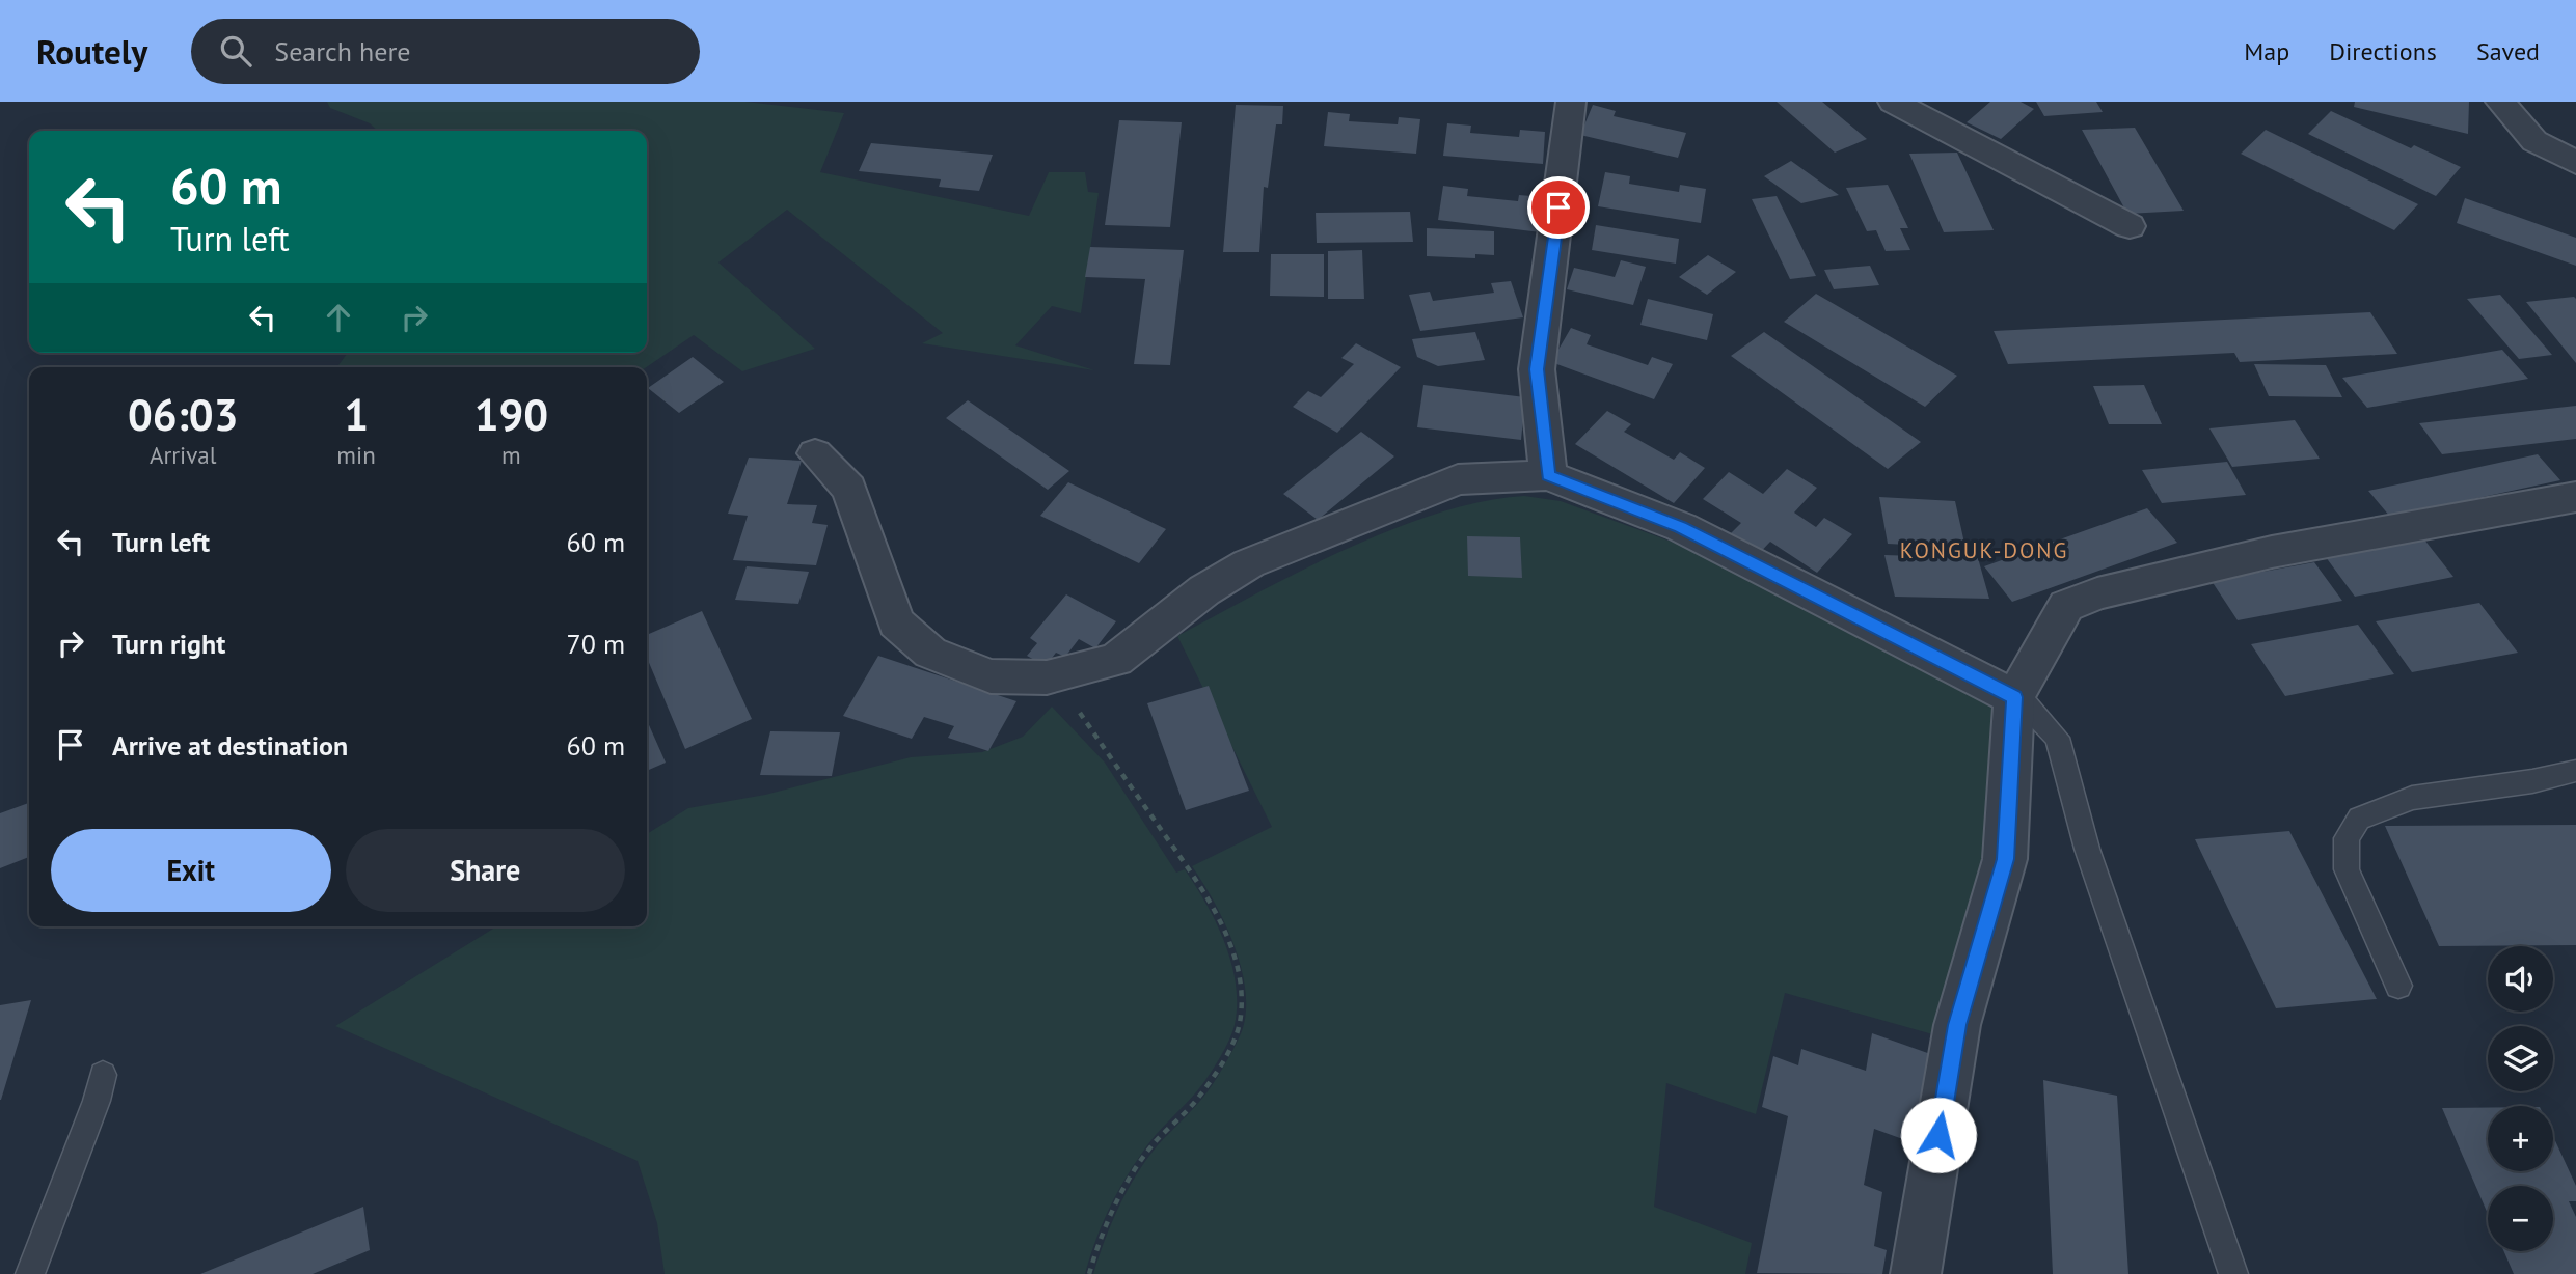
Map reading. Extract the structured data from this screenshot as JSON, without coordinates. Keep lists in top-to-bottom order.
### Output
{
  "districts": ["KONGUK-DONG"],
  "page": {
    "header": "Routely",
    "search": "Search here",
    "nav": ["Map", "Directions", "Saved"],
    "turn": ["60 m", "Turn left"],
    "eta": [
      "06:03",
      "Arrival",
      "1",
      "min",
      "190",
      "m"
    ],
    "list": [
      {
        "name": "Turn left",
        "value": "60 m"
      },
      {
        "name": "Turn right",
        "value": "70 m"
      },
      {
        "name": "Arrive at destination",
        "value": "60 m"
      }
    ],
    "buttons": ["Exit", "Share"],
    "map_buttons": ["+", "−"]
  }
}
